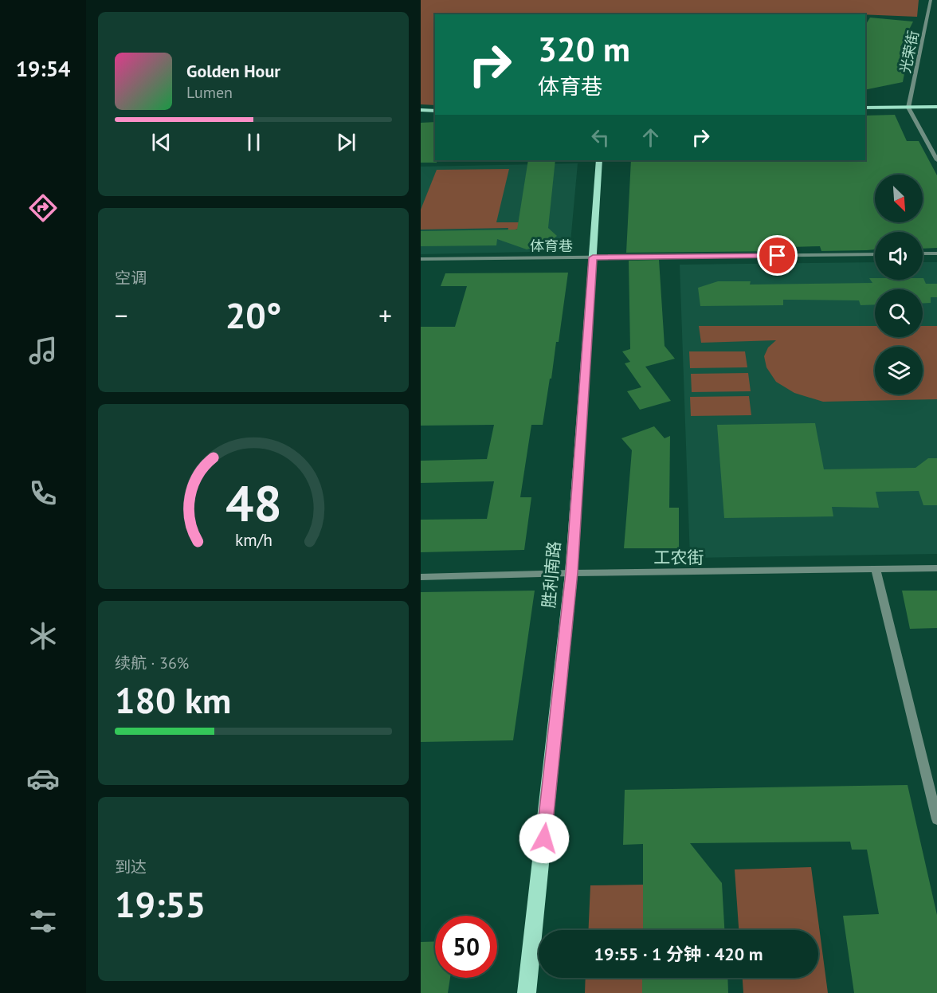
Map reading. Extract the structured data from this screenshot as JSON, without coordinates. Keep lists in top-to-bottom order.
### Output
{
  "streets": {
    "main road": ["胜利南路"],
    "street": ["光荣街", "体育巷", "工农街"]
  },
  "crossings": [
    ["体育巷", "胜利南路"],
    ["工农街", "胜利南路"]
  ],
  "north": "bottom right",
  "page": {
    "tabs": "19:54",
    "turn": ["320 m", "体育巷"],
    "song": ["Golden Hour", "Lumen"],
    "tile": [
      "空调",
      ["续航 · 36%", "180 km"],
      ["到达", "19:55"]
    ],
    "heat": ["−", "20°", "+"],
    "limit": "50",
    "trip": "19:55 · 1 分钟 · 420 m",
    "gauge": ["48", "km/h"]
  }
}
